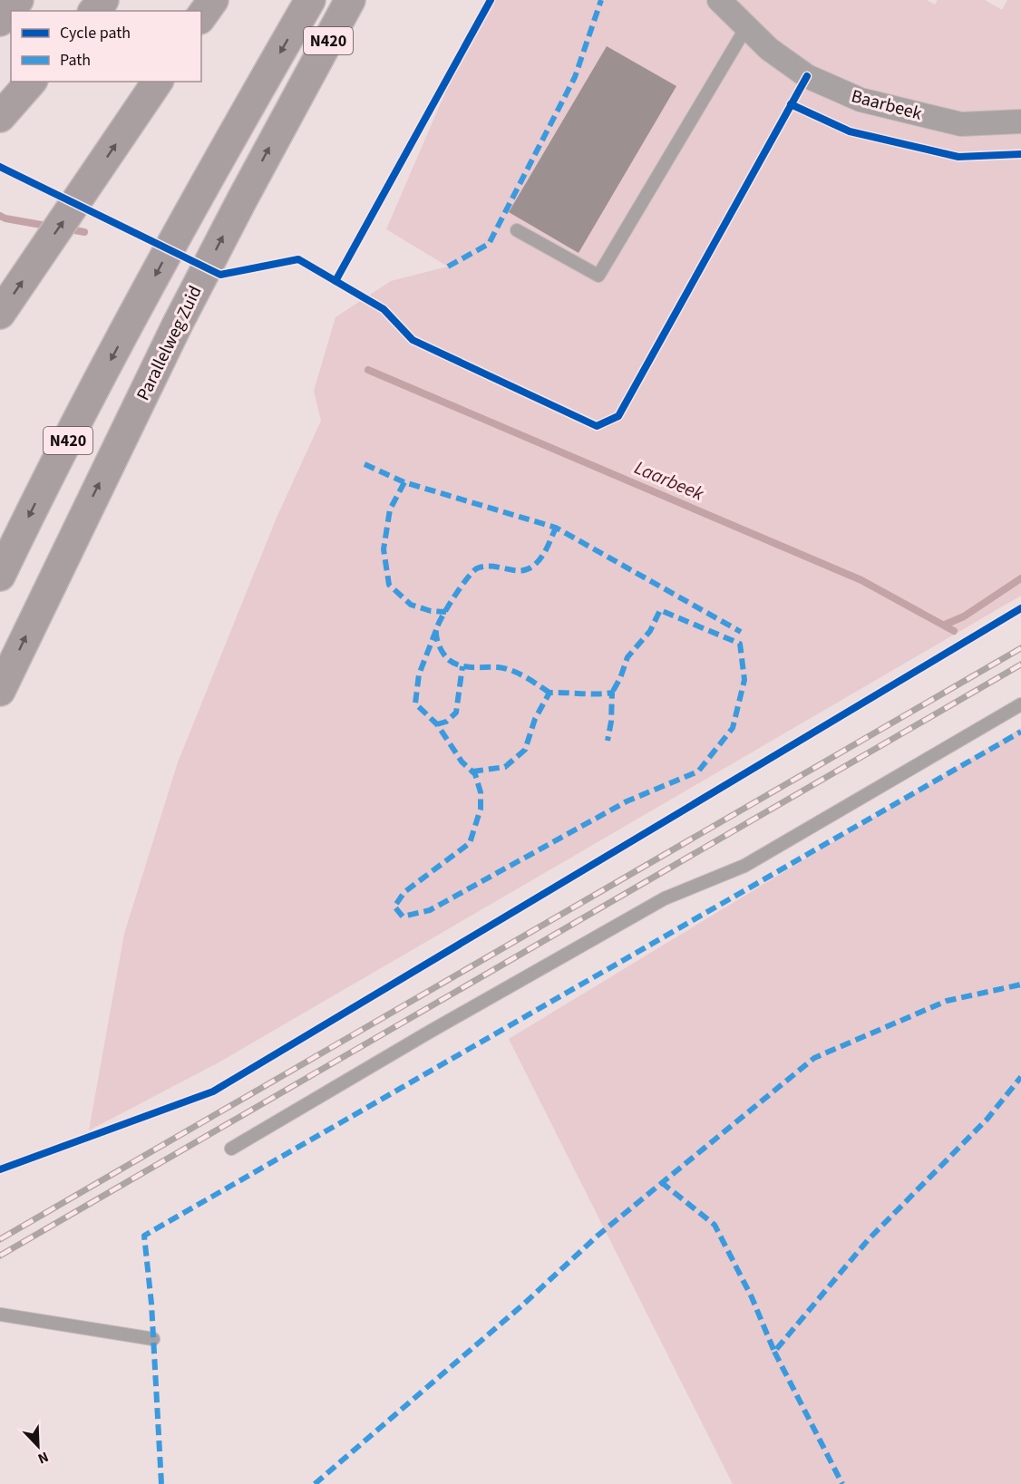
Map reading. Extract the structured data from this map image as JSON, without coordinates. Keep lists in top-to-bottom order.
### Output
{
  "streets": {
    "highway": ["N420", "Parallelweg Zuid"],
    "street": ["Baarbeek"]
  },
  "water": ["Laarbeek"],
  "legend": ["Cycle path", "Path"],
  "north": "bottom right"
}
